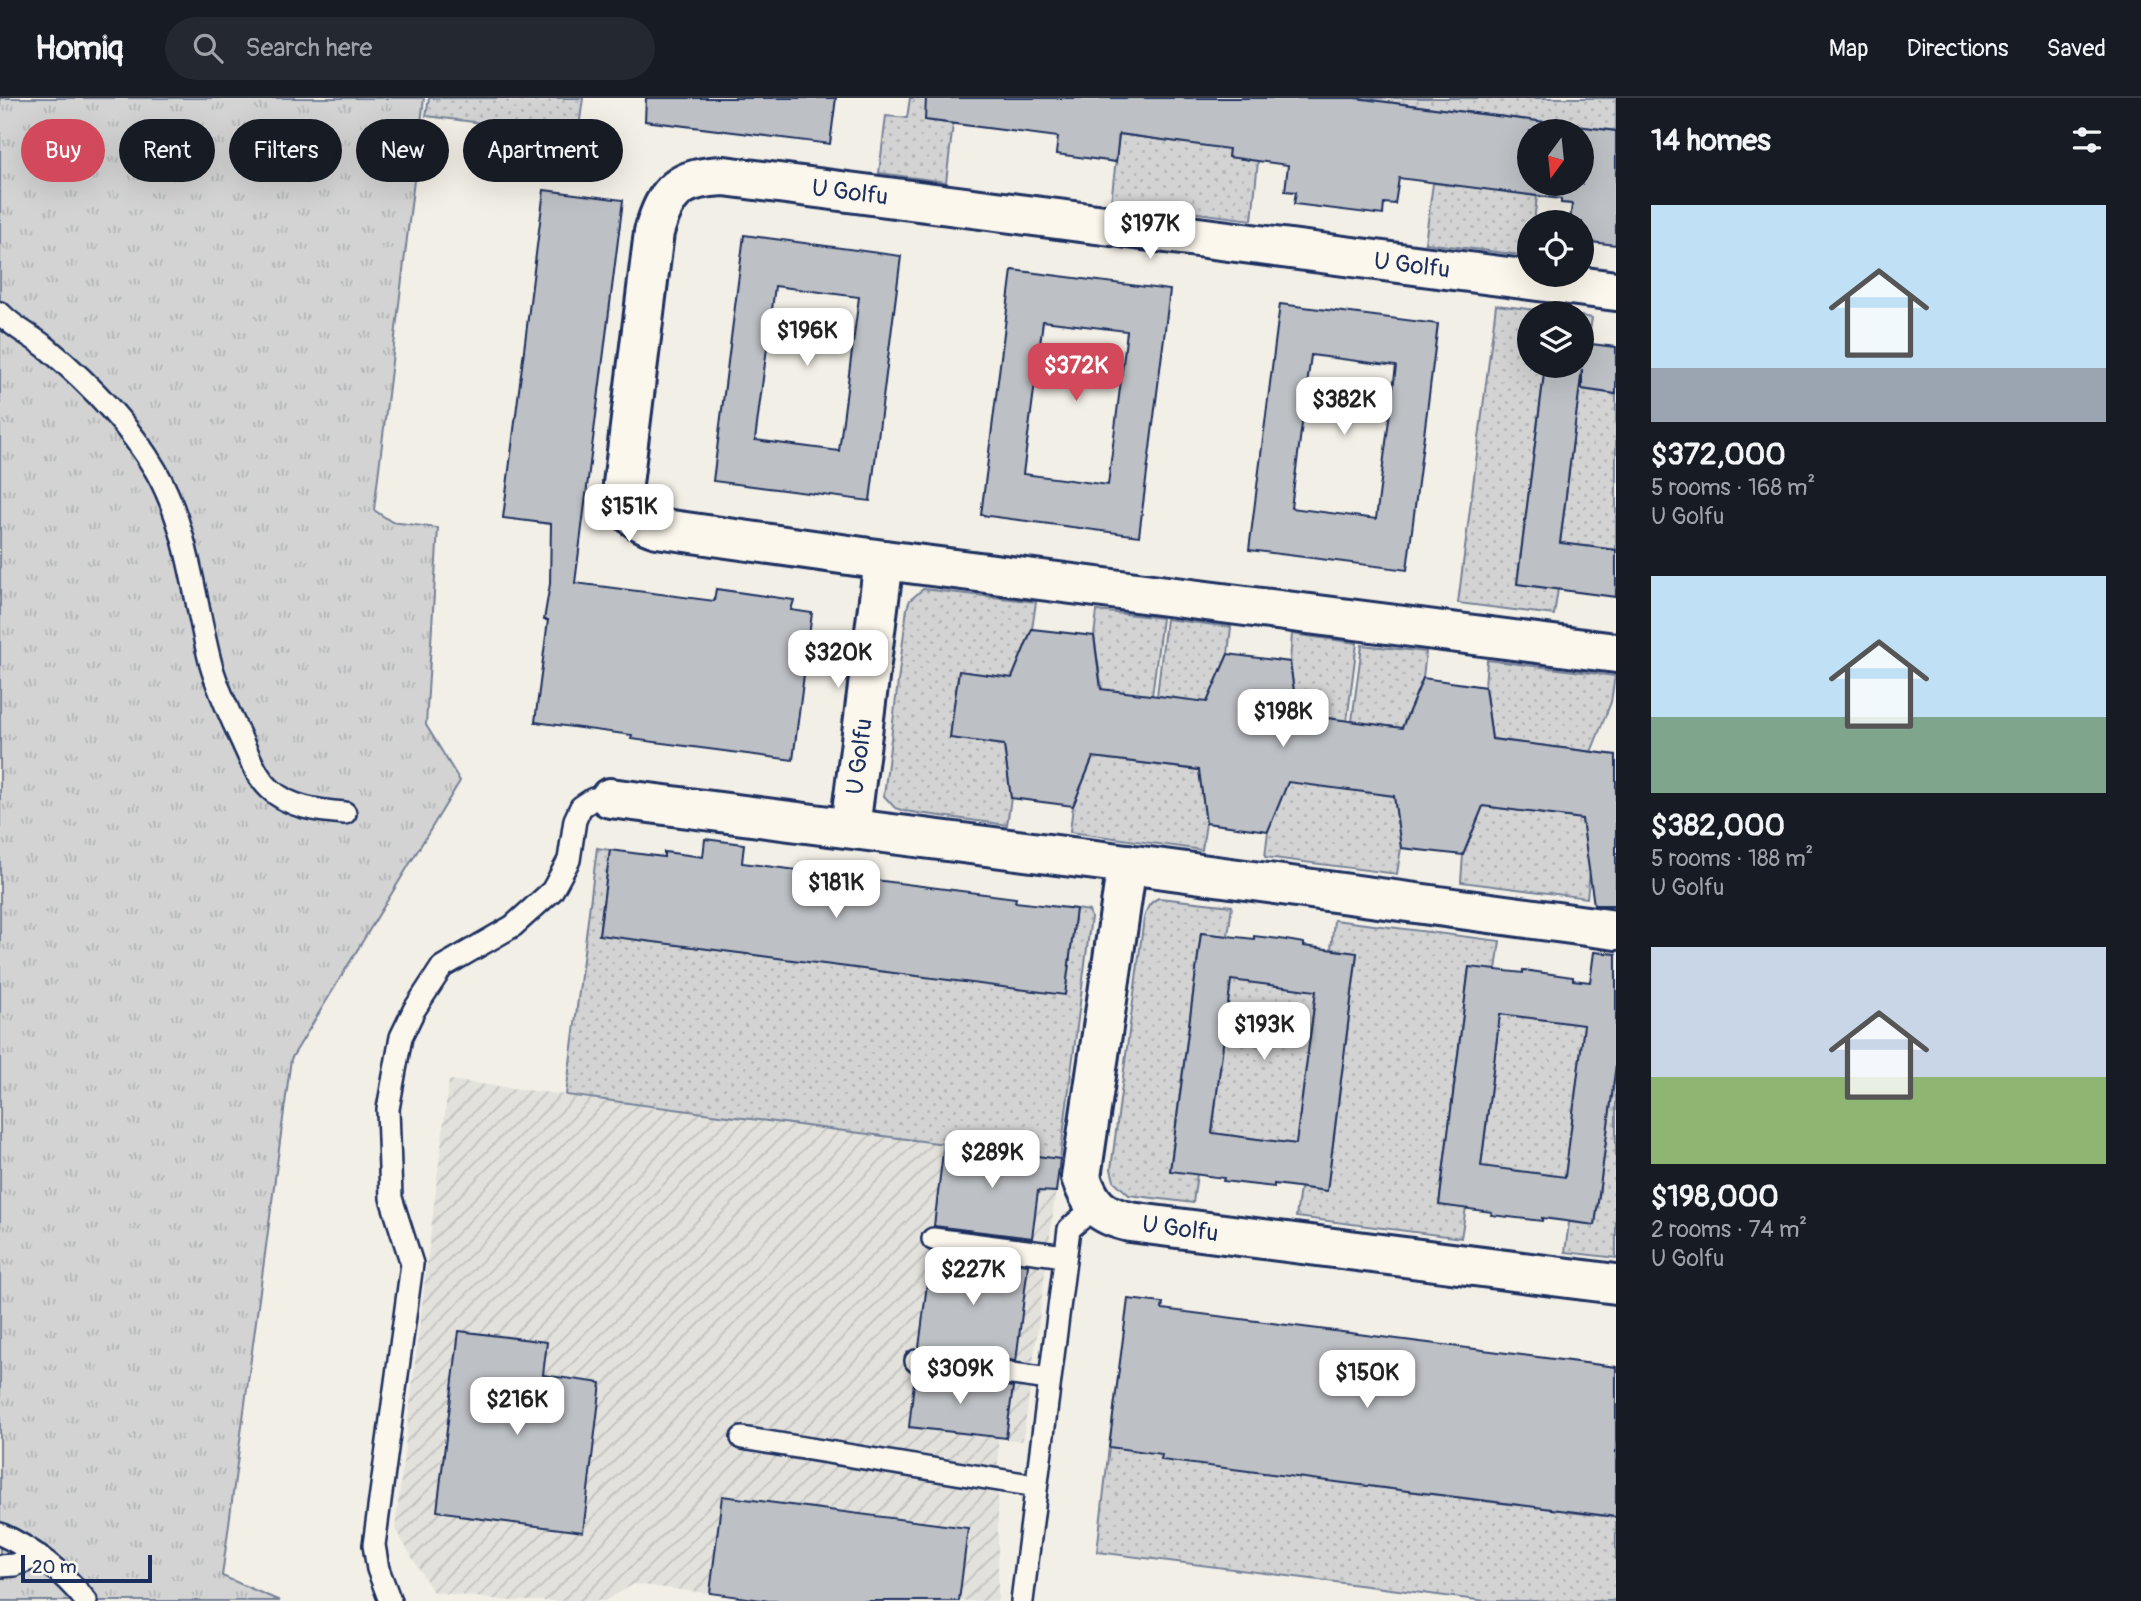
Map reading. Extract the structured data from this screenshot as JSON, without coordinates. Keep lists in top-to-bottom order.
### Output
{
  "streets": {
    "street": ["U Golfu"]
  },
  "scale_bar": "20 m",
  "north": "bottom",
  "page": {
    "header": "Homiq",
    "search": "Search here",
    "nav": ["Map", "Directions", "Saved"],
    "heading": "14 homes",
    "chip": [
      "Buy",
      "Rent",
      "Filters",
      "New",
      "Apartment"
    ],
    "list": [
      {
        "name": "$372,000",
        "note": "5 rooms · 168 m² · U Golfu"
      },
      {
        "name": "$382,000",
        "note": "5 rooms · 188 m² · U Golfu"
      },
      {
        "name": "$198,000",
        "note": "2 rooms · 74 m² · U Golfu"
      }
    ],
    "price": [
      "$197K",
      "$196K",
      "$372K",
      "$382K",
      "$151K",
      "$320K",
      "$198K",
      "$181K",
      "$193K",
      "$289K",
      "$227K",
      "$309K",
      "$150K",
      "$216K"
    ],
    "scale": "20 m"
  }
}
